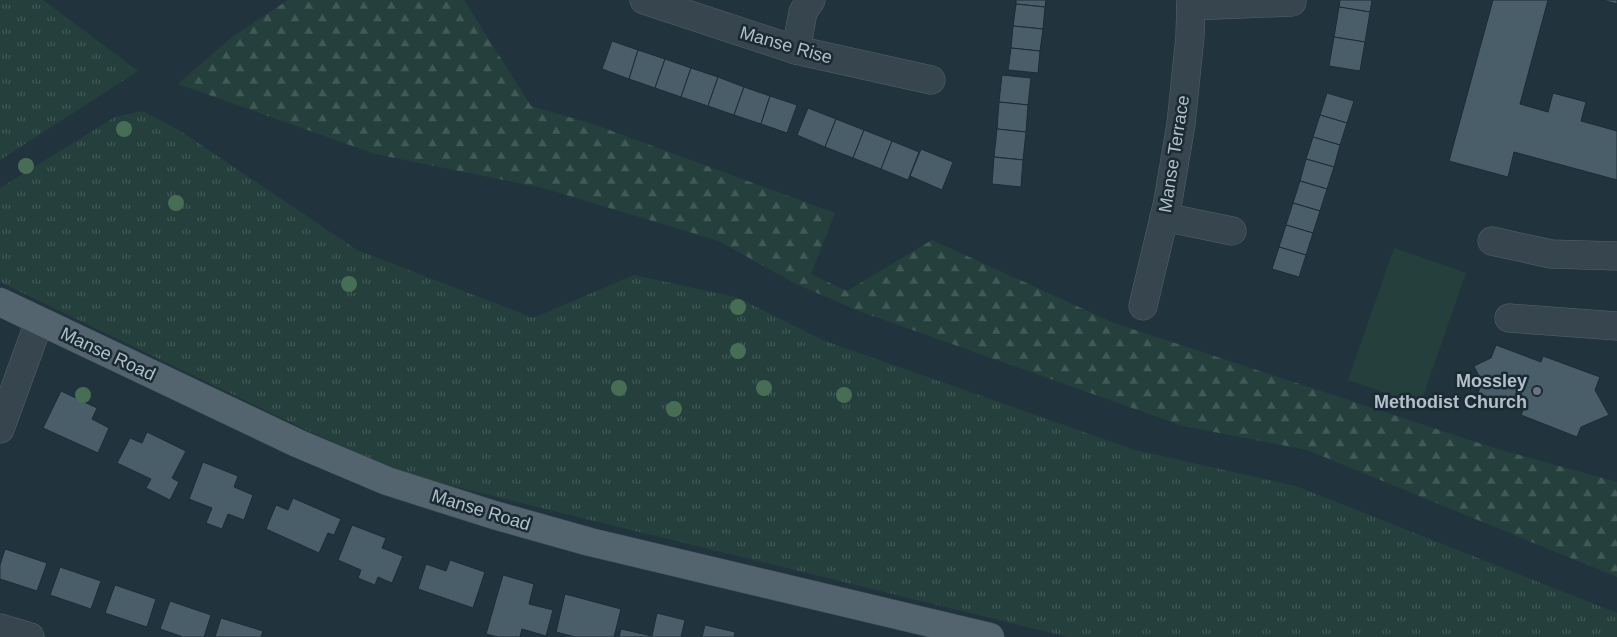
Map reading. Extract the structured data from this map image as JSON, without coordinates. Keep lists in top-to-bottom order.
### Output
{
  "streets": {
    "main road": ["Manse Road"],
    "street": ["Manse Rise", "Manse Terrace"]
  },
  "places": ["Mossley Methodist Church"]
}
